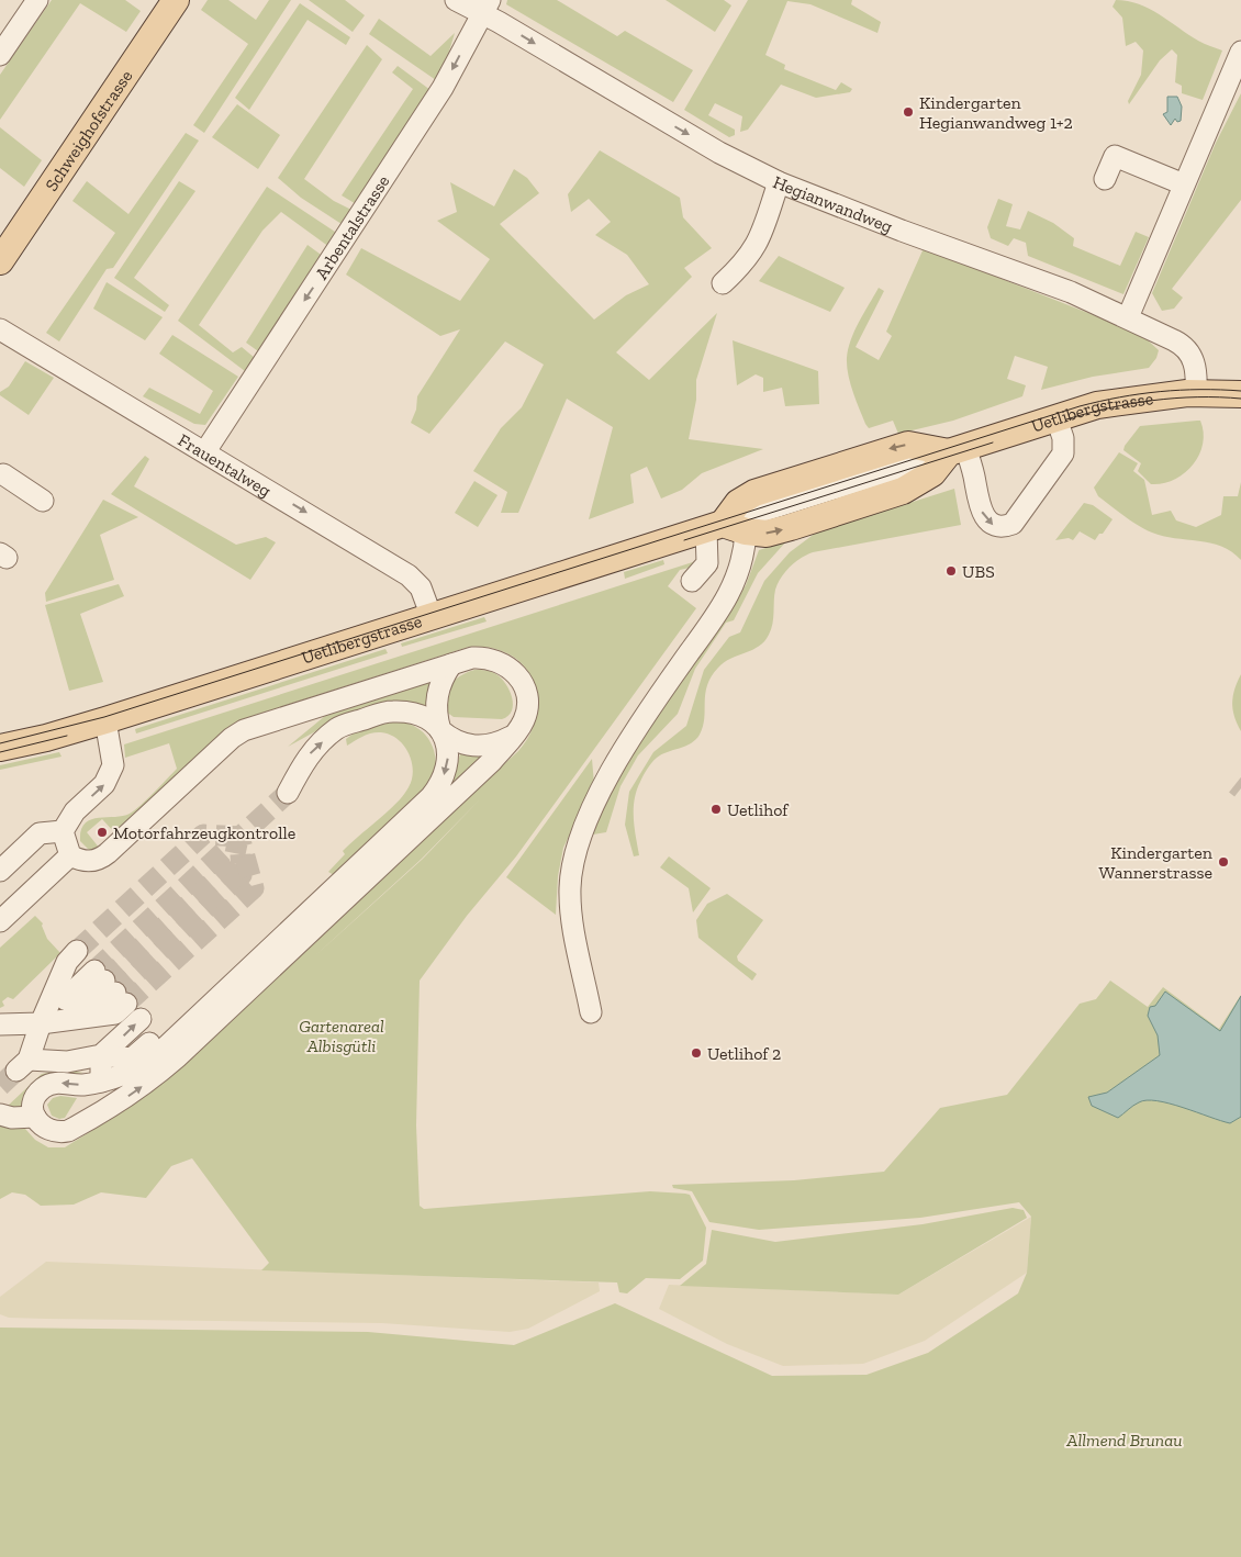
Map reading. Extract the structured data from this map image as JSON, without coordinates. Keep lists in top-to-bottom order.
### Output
{
  "streets": {
    "main road": ["Schweighofstrasse", "Uetlibergstrasse"],
    "street": ["Hegianwandweg", "Arbentalstrasse", "Frauentalweg"]
  },
  "crossings": [
    ["Hegianwandweg", "Arbentalstrasse"],
    ["Hegianwandweg", "Uetlibergstrasse"],
    ["Arbentalstrasse", "Frauentalweg"],
    ["Uetlibergstrasse", "Frauentalweg"]
  ],
  "one_way": ["Hegianwandweg", "Arbentalstrasse", "Frauentalweg"],
  "parks": ["Gartenareal Albisgütli", "Allmend Brunau"],
  "places": [
    "Kindergarten Hegianwandweg 1+2",
    "UBS",
    "Uetlihof",
    "Motorfahrzeugkontrolle",
    "Kindergarten Wannerstrasse",
    "Uetlihof 2"
  ]
}
